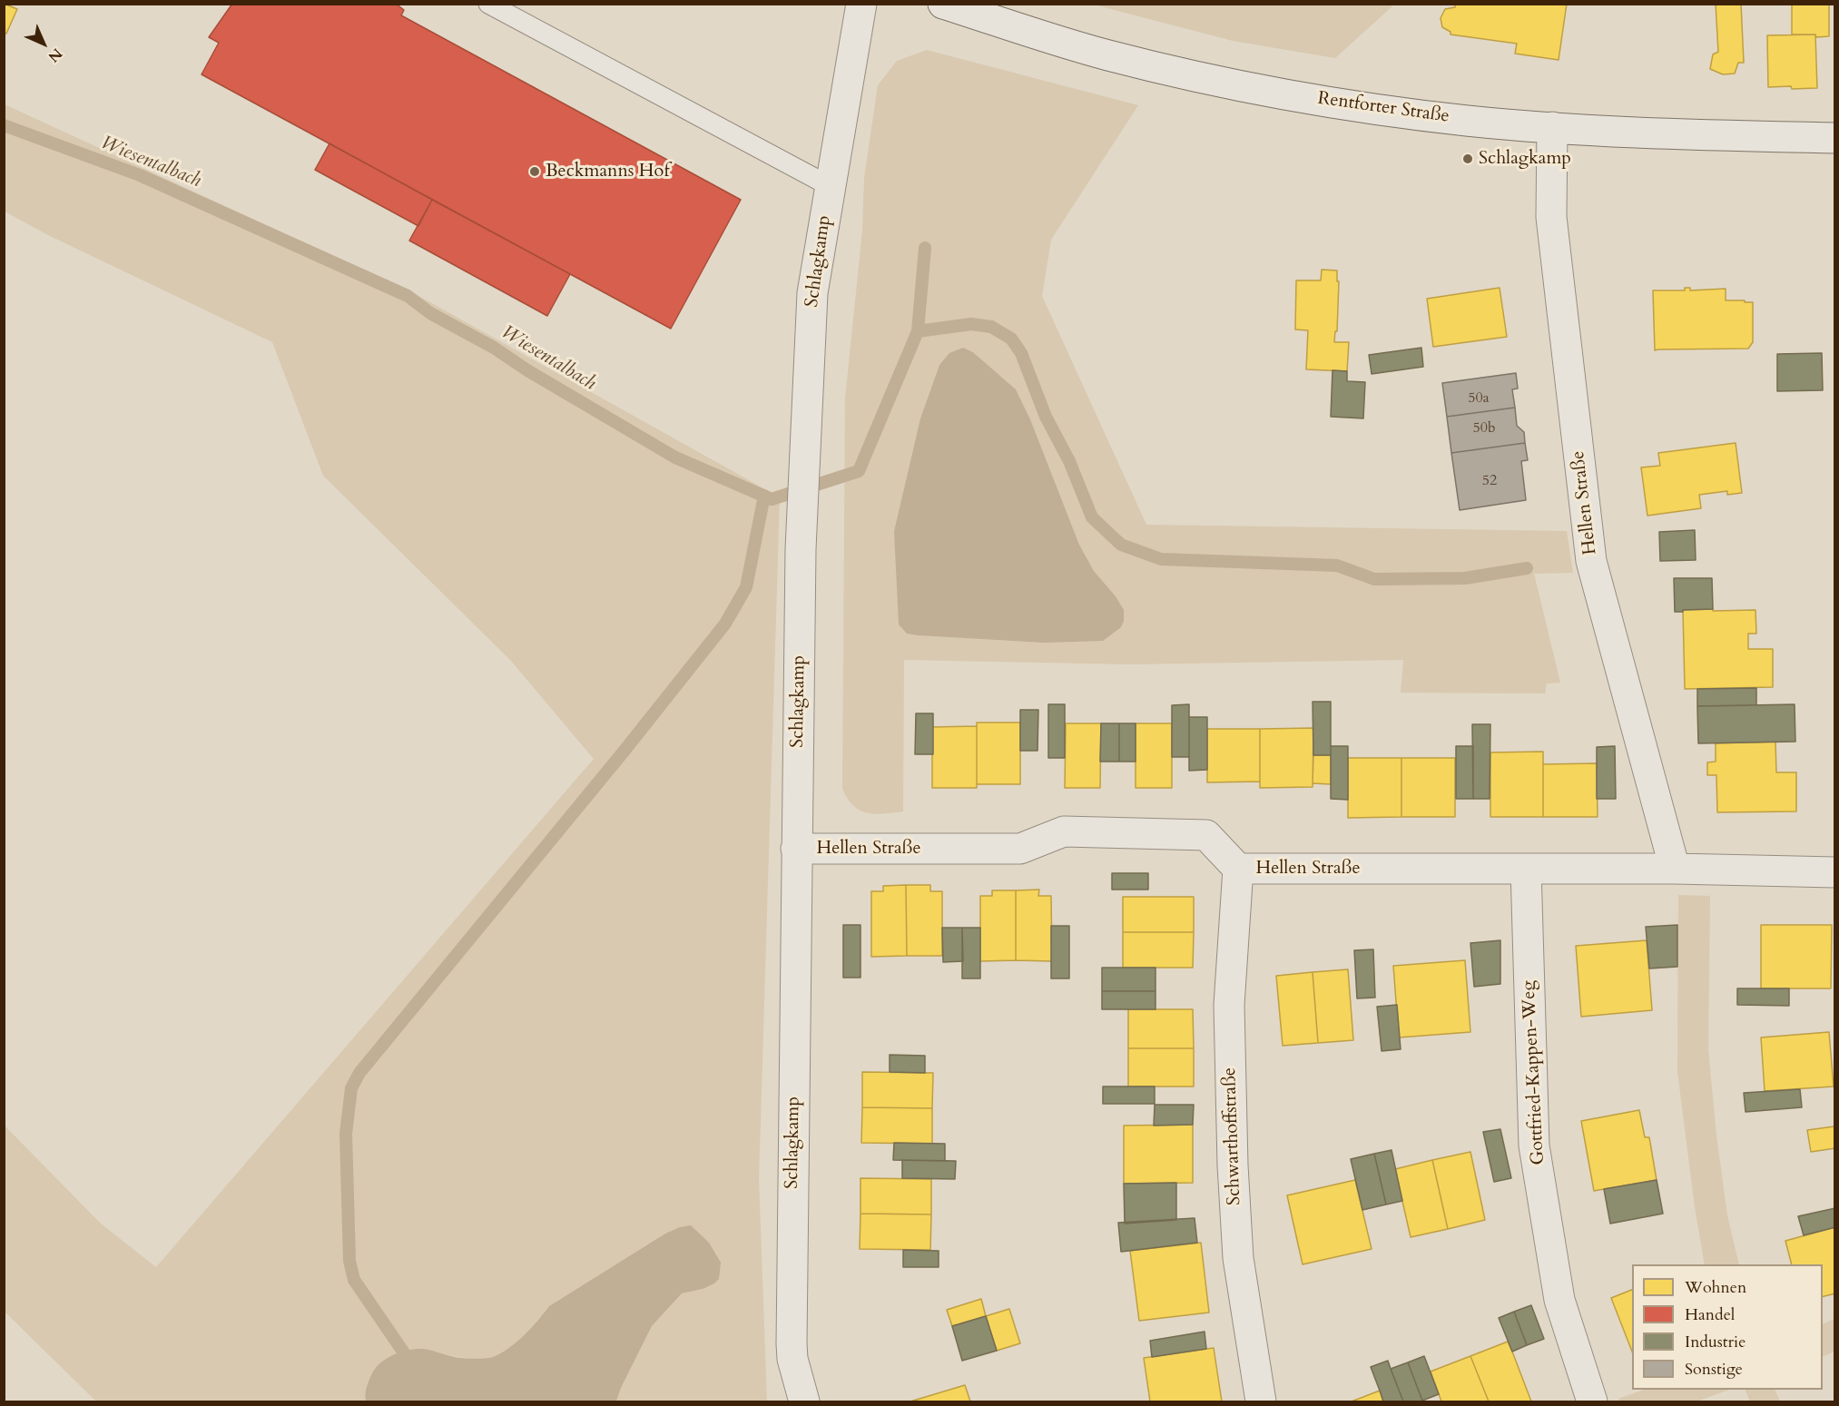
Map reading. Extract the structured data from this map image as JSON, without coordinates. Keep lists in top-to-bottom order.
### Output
{
  "streets": {
    "street": [
      "Rentforter Straße",
      "Schlagkamp",
      "Hellen Straße",
      "Gottfried-Kappen-Weg",
      "Schwarthoffstraße"
    ]
  },
  "crossings": [
    ["Rentforter Straße", "Hellen Straße"],
    ["Schlagkamp", "Hellen Straße"],
    ["Hellen Straße", "Gottfried-Kappen-Weg"],
    ["Hellen Straße", "Schwarthoffstraße"]
  ],
  "water": ["Wiesentalbach"],
  "places": ["Schlagkamp", "Beckmanns Hof"],
  "house_numbers": ["50a", "50b", "52"],
  "legend": [
    "Wohnen",
    "Handel",
    "Industrie",
    "Sonstige"
  ],
  "north": "bottom right"
}
